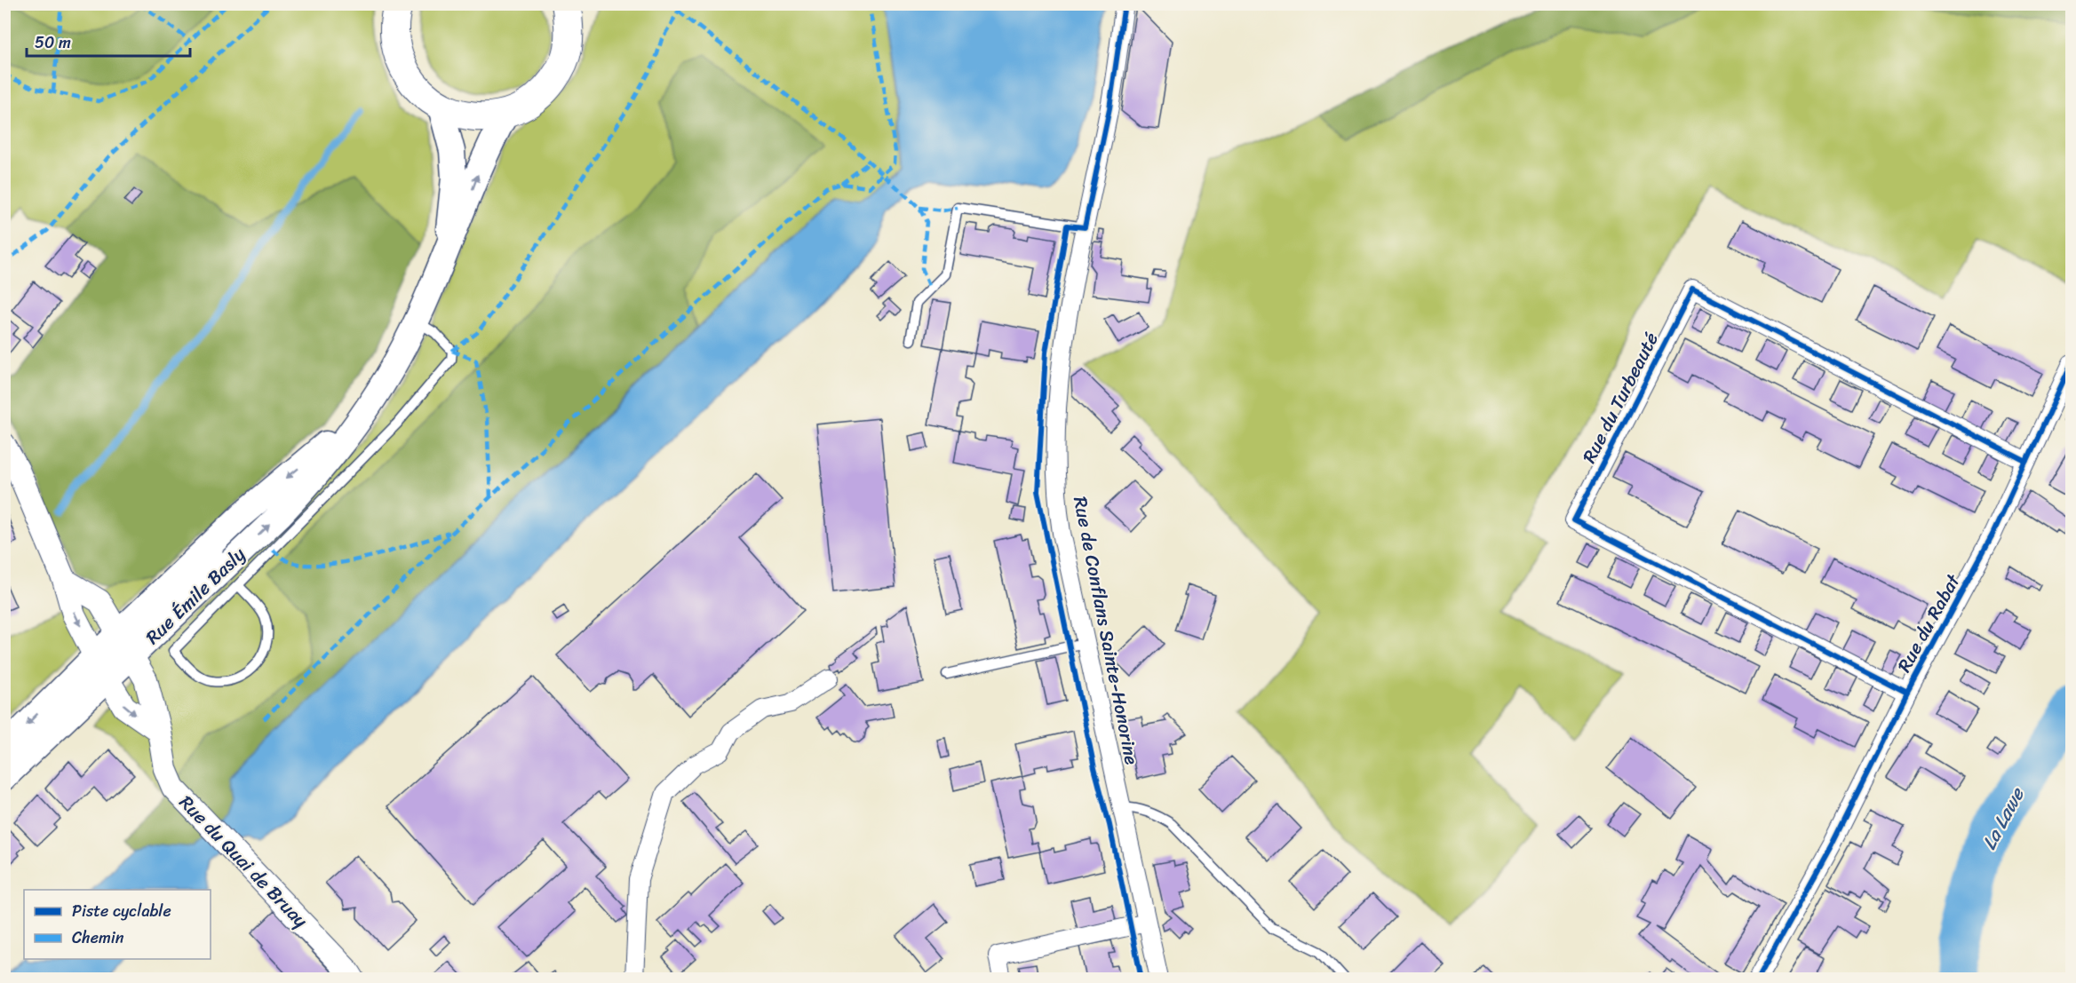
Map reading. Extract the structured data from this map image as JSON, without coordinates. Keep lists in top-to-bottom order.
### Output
{
  "streets": {
    "main road": ["Rue Émile Basly"],
    "street": [
      "Rue du Turbeauté",
      "Rue du Rabat",
      "Rue de Conflans Sainte-Honorine",
      "Rue du Quai de Bruay"
    ]
  },
  "crossings": [
    ["Rue du Turbeauté", "Rue du Rabat"],
    ["Rue Émile Basly", "Rue du Quai de Bruay"]
  ],
  "water": ["La Lawe"],
  "legend": ["Piste cyclable", "Chemin"],
  "scale_bar": "50 m"
}
